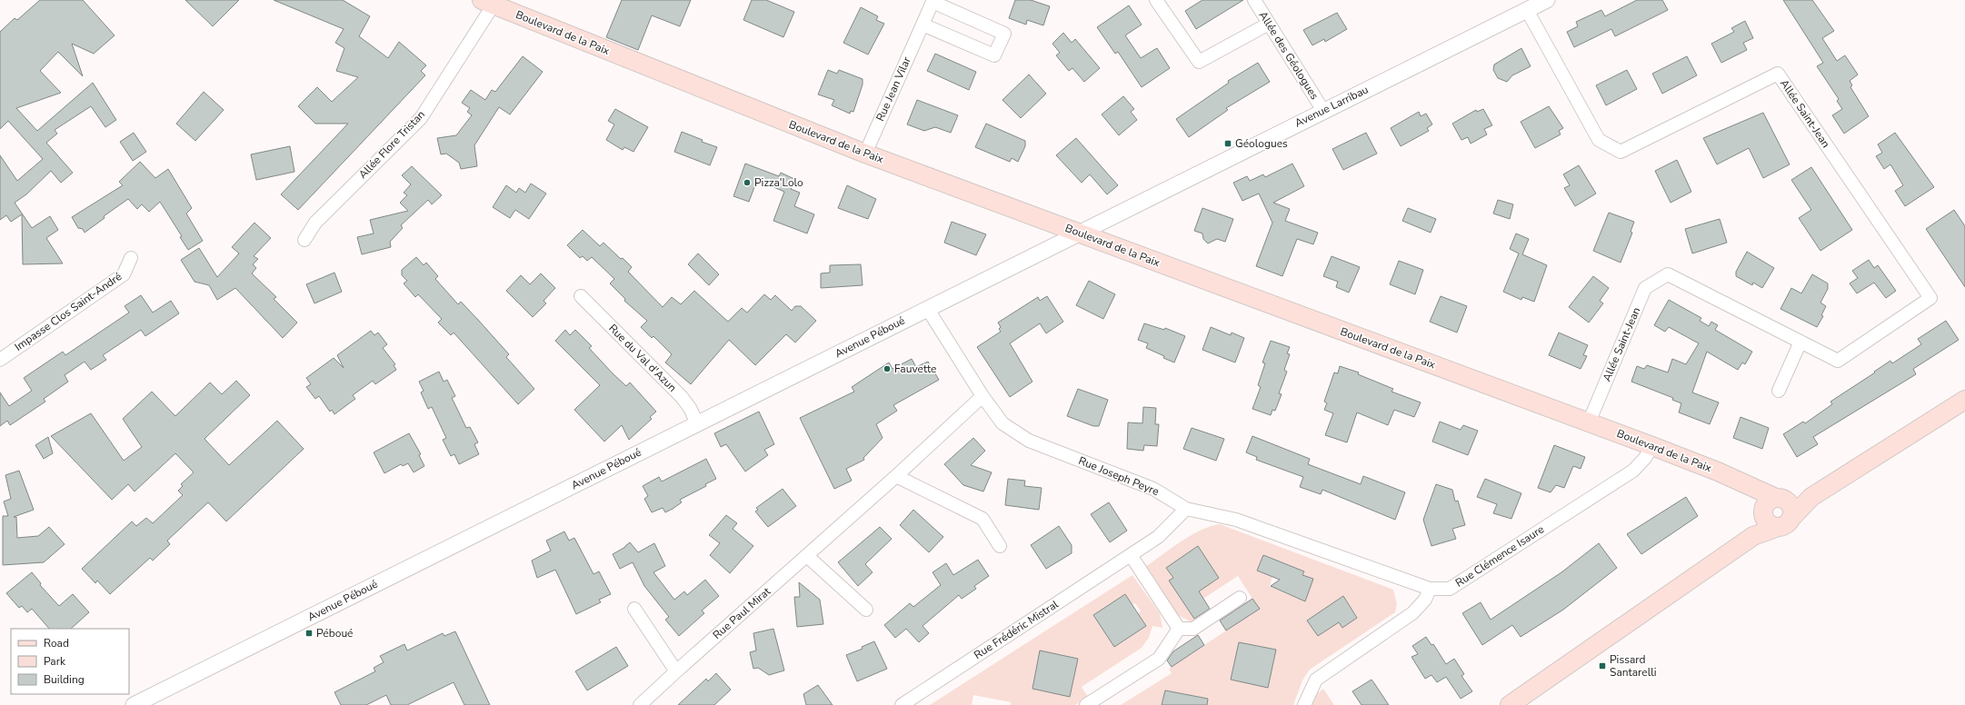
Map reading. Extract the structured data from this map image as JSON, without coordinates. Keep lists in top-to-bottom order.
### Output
{
  "streets": {
    "main road": ["Boulevard de la Paix"],
    "street": [
      "Allée des Géologues",
      "Rue Jean Vilar",
      "Avenue Larribau",
      "Allée Saint-Jean",
      "Allée Flore Tristan",
      "Impasse Clos Saint-André",
      "Avenue Péboué",
      "Rue du Val d'Azun",
      "Rue Joseph Peyre",
      "Rue Clémence Isaure",
      "Rue Paul Mirat",
      "Rue Frédéric Mistral"
    ]
  },
  "crossings": [
    ["Boulevard de la Paix", "Rue Jean Vilar"],
    ["Boulevard de la Paix", "Avenue Larribau"],
    ["Boulevard de la Paix", "Allée Saint-Jean"],
    ["Boulevard de la Paix", "Allée Flore Tristan"],
    ["Boulevard de la Paix", "Avenue Péboué"],
    ["Boulevard de la Paix", "Rue Clémence Isaure"],
    ["Allée des Géologues", "Avenue Larribau"],
    ["Avenue Larribau", "Allée Saint-Jean"],
    ["Avenue Larribau", "Avenue Péboué"],
    ["Avenue Péboué", "Rue du Val d'Azun"],
    ["Avenue Péboué", "Rue Joseph Peyre"],
    ["Rue Joseph Peyre", "Rue Clémence Isaure"],
    ["Rue Joseph Peyre", "Rue Paul Mirat"],
    ["Rue Joseph Peyre", "Rue Frédéric Mistral"]
  ],
  "places": {
    "transit": ["Géologues", "Péboué", "Pissard Santarelli"],
    "other": ["Pizza'Lolo", "Fauvette"]
  },
  "legend": ["Road", "Park", "Building"]
}
